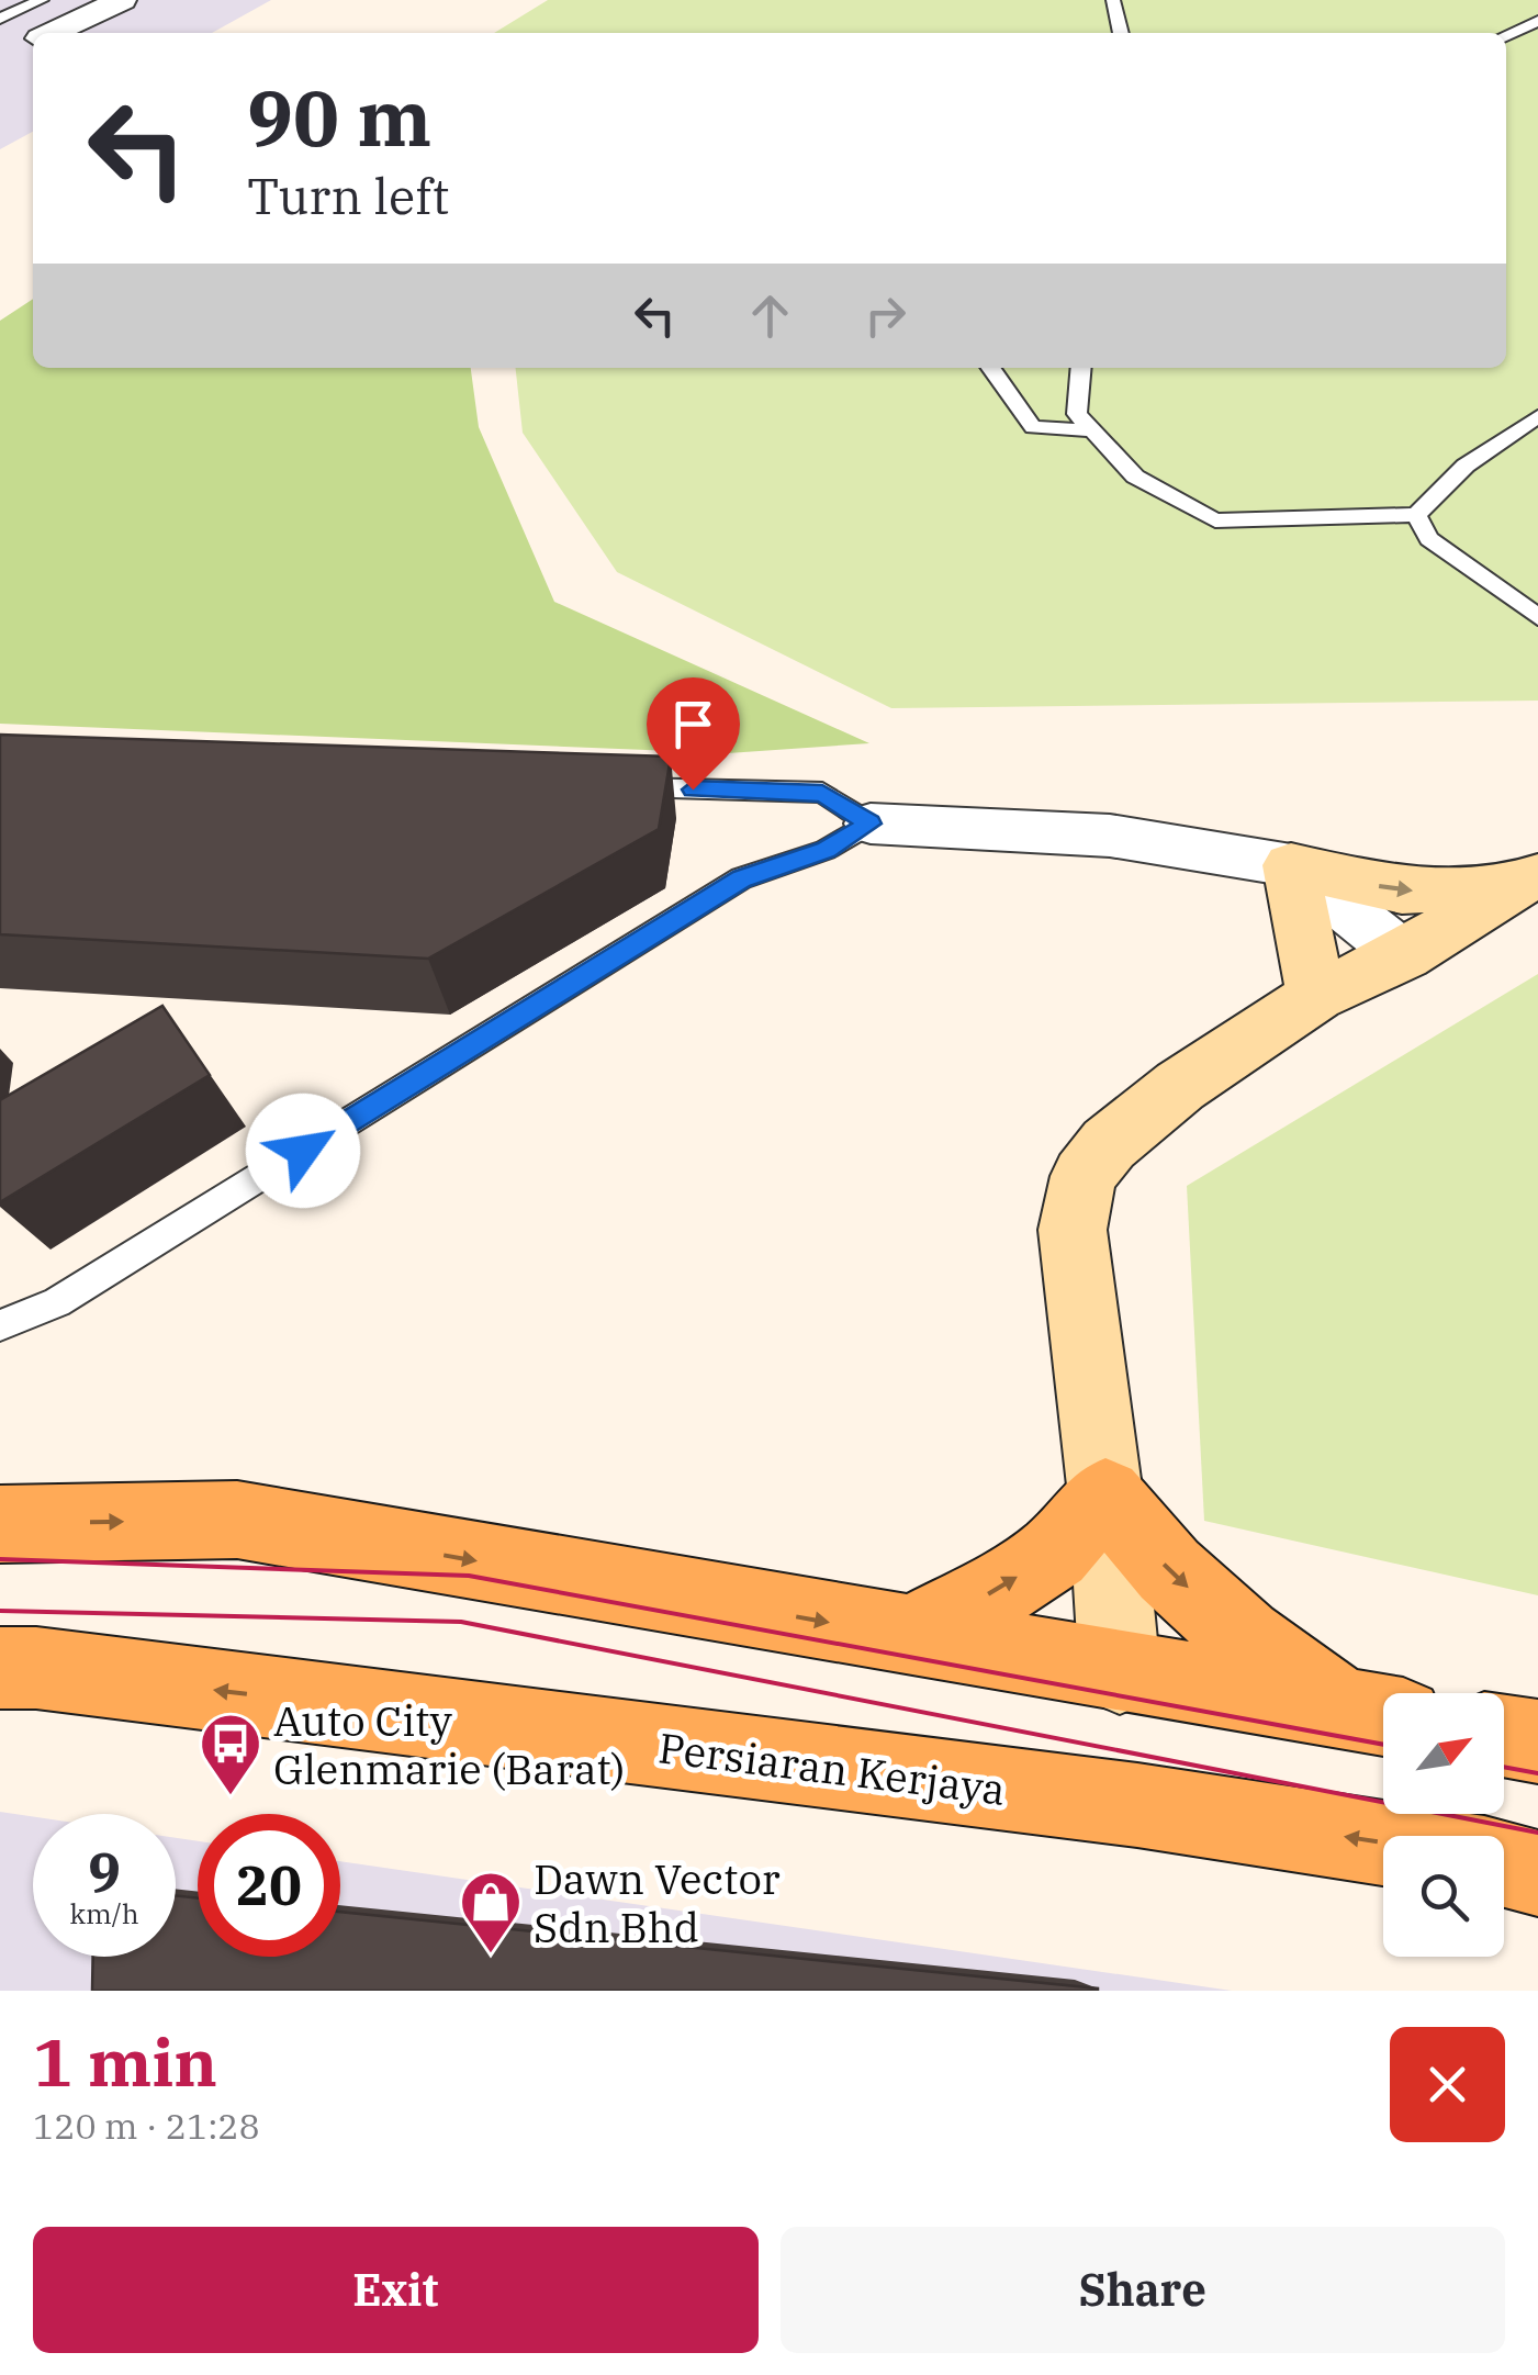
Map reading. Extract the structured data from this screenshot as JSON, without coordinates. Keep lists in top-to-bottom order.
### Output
{
  "streets": {
    "main road": ["Persiaran Kerjaya"]
  },
  "places": {
    "bus stop": ["Auto City Glenmarie (Barat)"],
    "shop": ["Dawn Vector Sdn Bhd"]
  },
  "north": "top right",
  "page": {
    "turn": ["90 m", "Turn left"],
    "speed": "9 km/h",
    "limit": "20",
    "heading": ["1 min", "120 m · 21:28"],
    "buttons": ["Exit", "Share"]
  }
}
